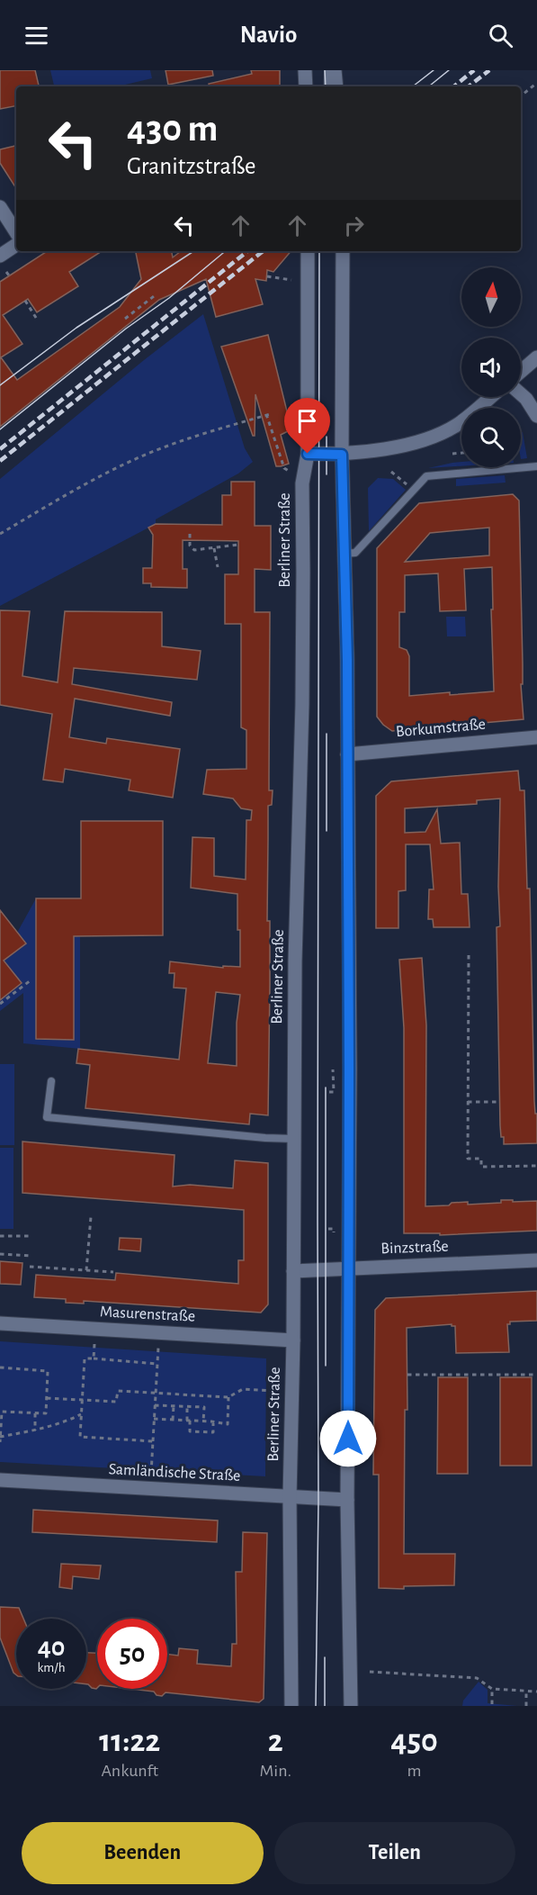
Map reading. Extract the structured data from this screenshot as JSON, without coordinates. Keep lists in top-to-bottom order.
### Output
{
  "streets": {
    "main road": [
      "Berliner Straße",
      "Borkumstraße",
      "Binzstraße",
      "Masurenstraße",
      "Samländische Straße"
    ]
  },
  "crossings": [
    ["Berliner Straße", "Binzstraße"],
    ["Berliner Straße", "Masurenstraße"],
    ["Berliner Straße", "Samländische Straße"]
  ],
  "north": "top",
  "page": {
    "header": "Navio",
    "turn": ["430 m", "Granitzstraße"],
    "speed": "40 km/h",
    "limit": "50",
    "eta": [
      "11:22",
      "Ankunft",
      "2",
      "Min.",
      "450",
      "m"
    ],
    "buttons": ["Beenden", "Teilen"]
  }
}
